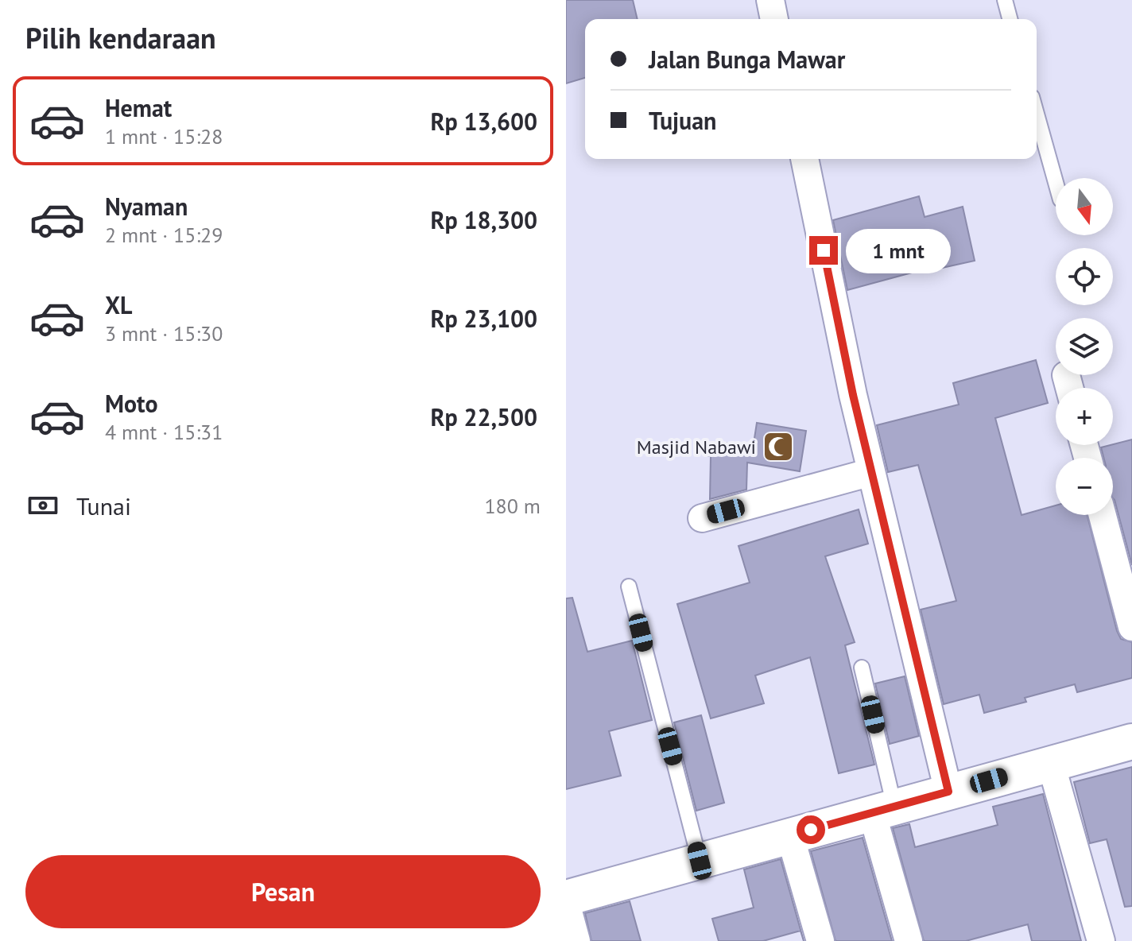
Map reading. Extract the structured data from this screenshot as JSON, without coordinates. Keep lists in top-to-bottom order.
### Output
{
  "places": {
    "mosque": ["Masjid Nabawi"]
  },
  "north": "bottom",
  "page": {
    "heading": "Pilih kendaraan",
    "banner": ["Jalan Bunga Mawar", "Tujuan"],
    "list": [
      {
        "name": "Hemat",
        "note": "1 mnt · 15:28",
        "value": "Rp 13,600"
      },
      {
        "name": "Nyaman",
        "note": "2 mnt · 15:29",
        "value": "Rp 18,300"
      },
      {
        "name": "XL",
        "note": "3 mnt · 15:30",
        "value": "Rp 23,100"
      },
      {
        "name": "Moto",
        "note": "4 mnt · 15:31",
        "value": "Rp 22,500"
      }
    ],
    "map_buttons": ["+", "−"],
    "bubble": "1 mnt",
    "pay": ["Tunai", "180 m"],
    "buttons": "Pesan"
  }
}
